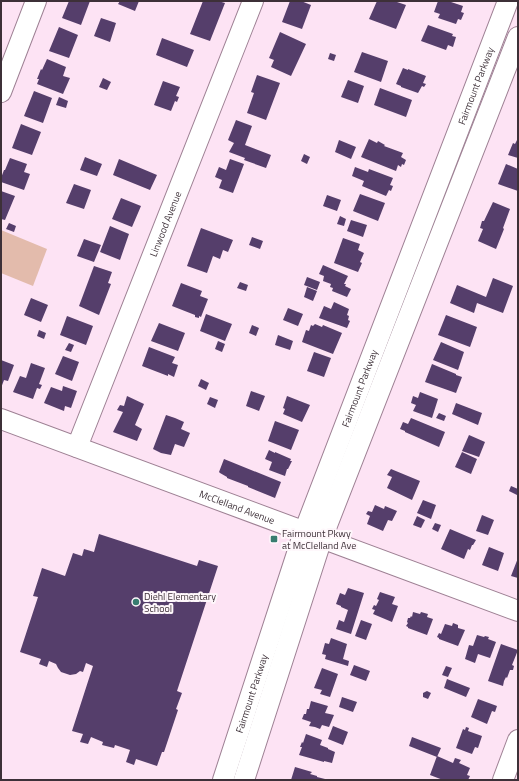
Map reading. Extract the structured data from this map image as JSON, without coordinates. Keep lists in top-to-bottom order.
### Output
{
  "streets": {
    "street": ["Fairmount Parkway", "Linwood Avenue", "McClelland Avenue"]
  },
  "crossings": [
    ["Fairmount Parkway", "McClelland Avenue"],
    ["Linwood Avenue", "McClelland Avenue"]
  ],
  "places": {
    "transit": ["Fairmount Pkwy at McClelland Ave"],
    "other": ["Diehl Elementary School"]
  }
}
